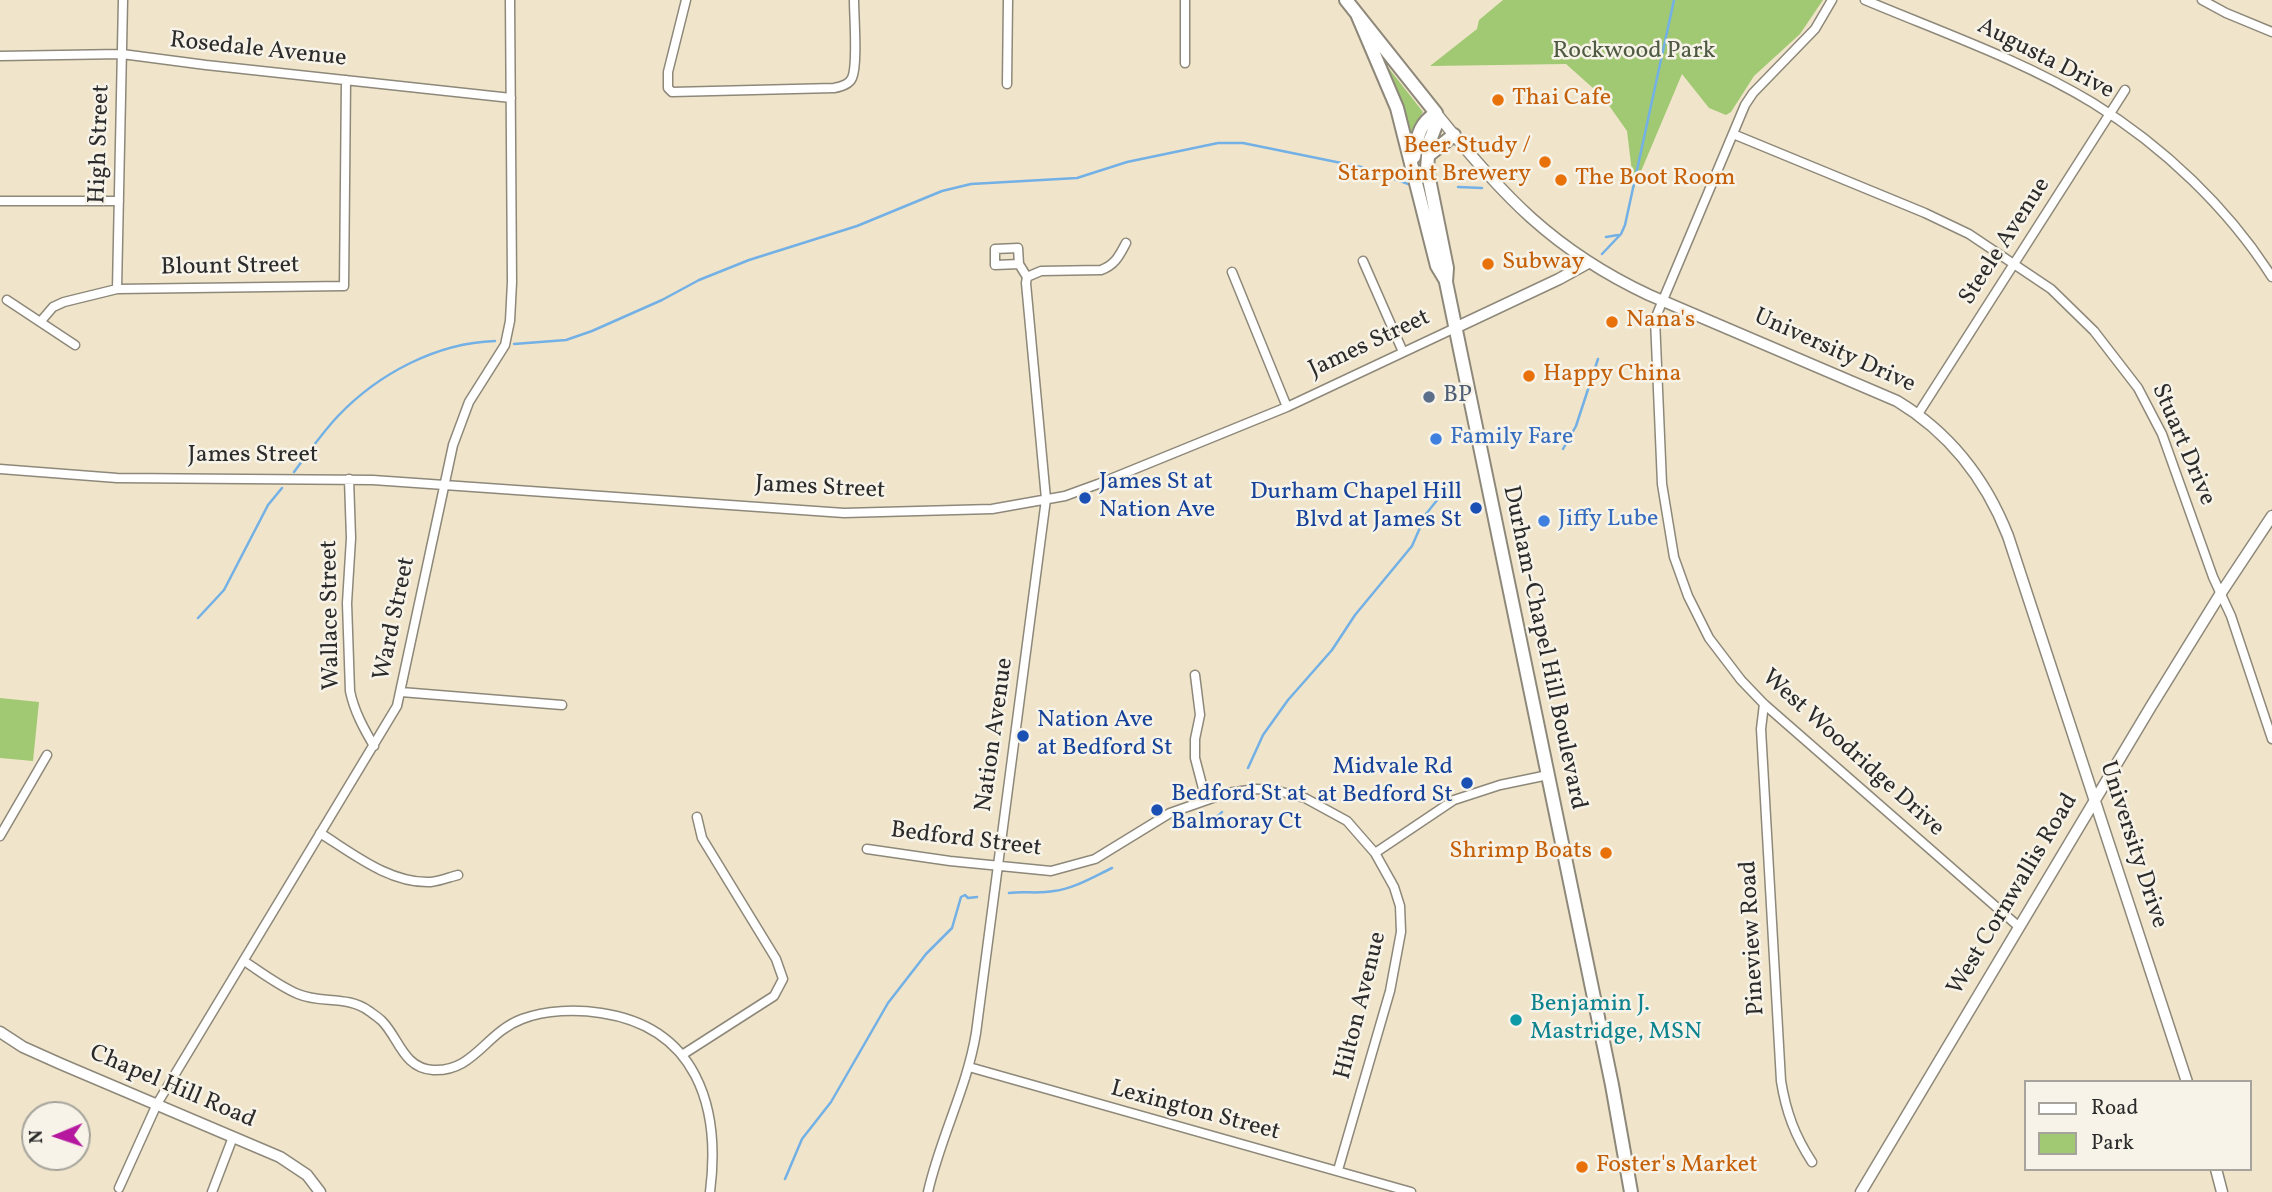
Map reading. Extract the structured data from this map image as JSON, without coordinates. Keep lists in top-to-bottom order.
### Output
{
  "streets": {
    "main road": ["University Drive", "Durham-Chapel Hill Boulevard"],
    "street": [
      "Rosedale Avenue",
      "Augusta Drive",
      "High Street",
      "Steele Avenue",
      "Blount Street",
      "James Street",
      "Stuart Drive",
      "Wallace Street",
      "Ward Street",
      "Nation Avenue",
      "West Woodridge Drive",
      "Bedford Street",
      "West Cornwallis Road",
      "Pineview Road",
      "Hilton Avenue",
      "Chapel Hill Road",
      "Lexington Street"
    ]
  },
  "crossings": [
    ["Rosedale Avenue", "High Street"],
    ["Rosedale Avenue", "Blount Street"],
    ["Rosedale Avenue", "Ward Street"],
    ["Augusta Drive", "Steele Avenue"],
    ["High Street", "Blount Street"],
    ["Steele Avenue", "University Drive"],
    ["Steele Avenue", "Stuart Drive"],
    ["James Street", "University Drive"],
    ["James Street", "Wallace Street"],
    ["James Street", "Ward Street"],
    ["James Street", "Durham-Chapel Hill Boulevard"],
    ["James Street", "Nation Avenue"],
    ["University Drive", "Durham-Chapel Hill Boulevard"],
    ["University Drive", "West Woodridge Drive"],
    ["University Drive", "West Cornwallis Road"],
    ["Stuart Drive", "West Woodridge Drive"],
    ["Stuart Drive", "West Cornwallis Road"],
    ["Wallace Street", "Ward Street"],
    ["Ward Street", "Chapel Hill Road"],
    ["Nation Avenue", "Bedford Street"],
    ["Nation Avenue", "Lexington Street"],
    ["West Woodridge Drive", "West Cornwallis Road"],
    ["West Woodridge Drive", "Pineview Road"],
    ["Bedford Street", "Hilton Avenue"],
    ["Hilton Avenue", "Lexington Street"]
  ],
  "parks": ["Rockwood Park"],
  "places": [
    "Thai Cafe",
    "Beer Study / Starpoint Brewery",
    "The Boot Room",
    "Subway",
    "Nana's",
    "Happy China",
    "BP",
    "Family Fare",
    "James St at Nation Ave",
    "Durham Chapel Hill Blvd at James St",
    "Jiffy Lube",
    "Nation Ave at Bedford St",
    "Midvale Rd at Bedford St",
    "Bedford St at Balmoray Ct",
    "Shrimp Boats",
    "Benjamin J. Mastridge, MSN",
    "Foster's Market"
  ],
  "legend": ["Road", "Park"],
  "north": "left"
}
